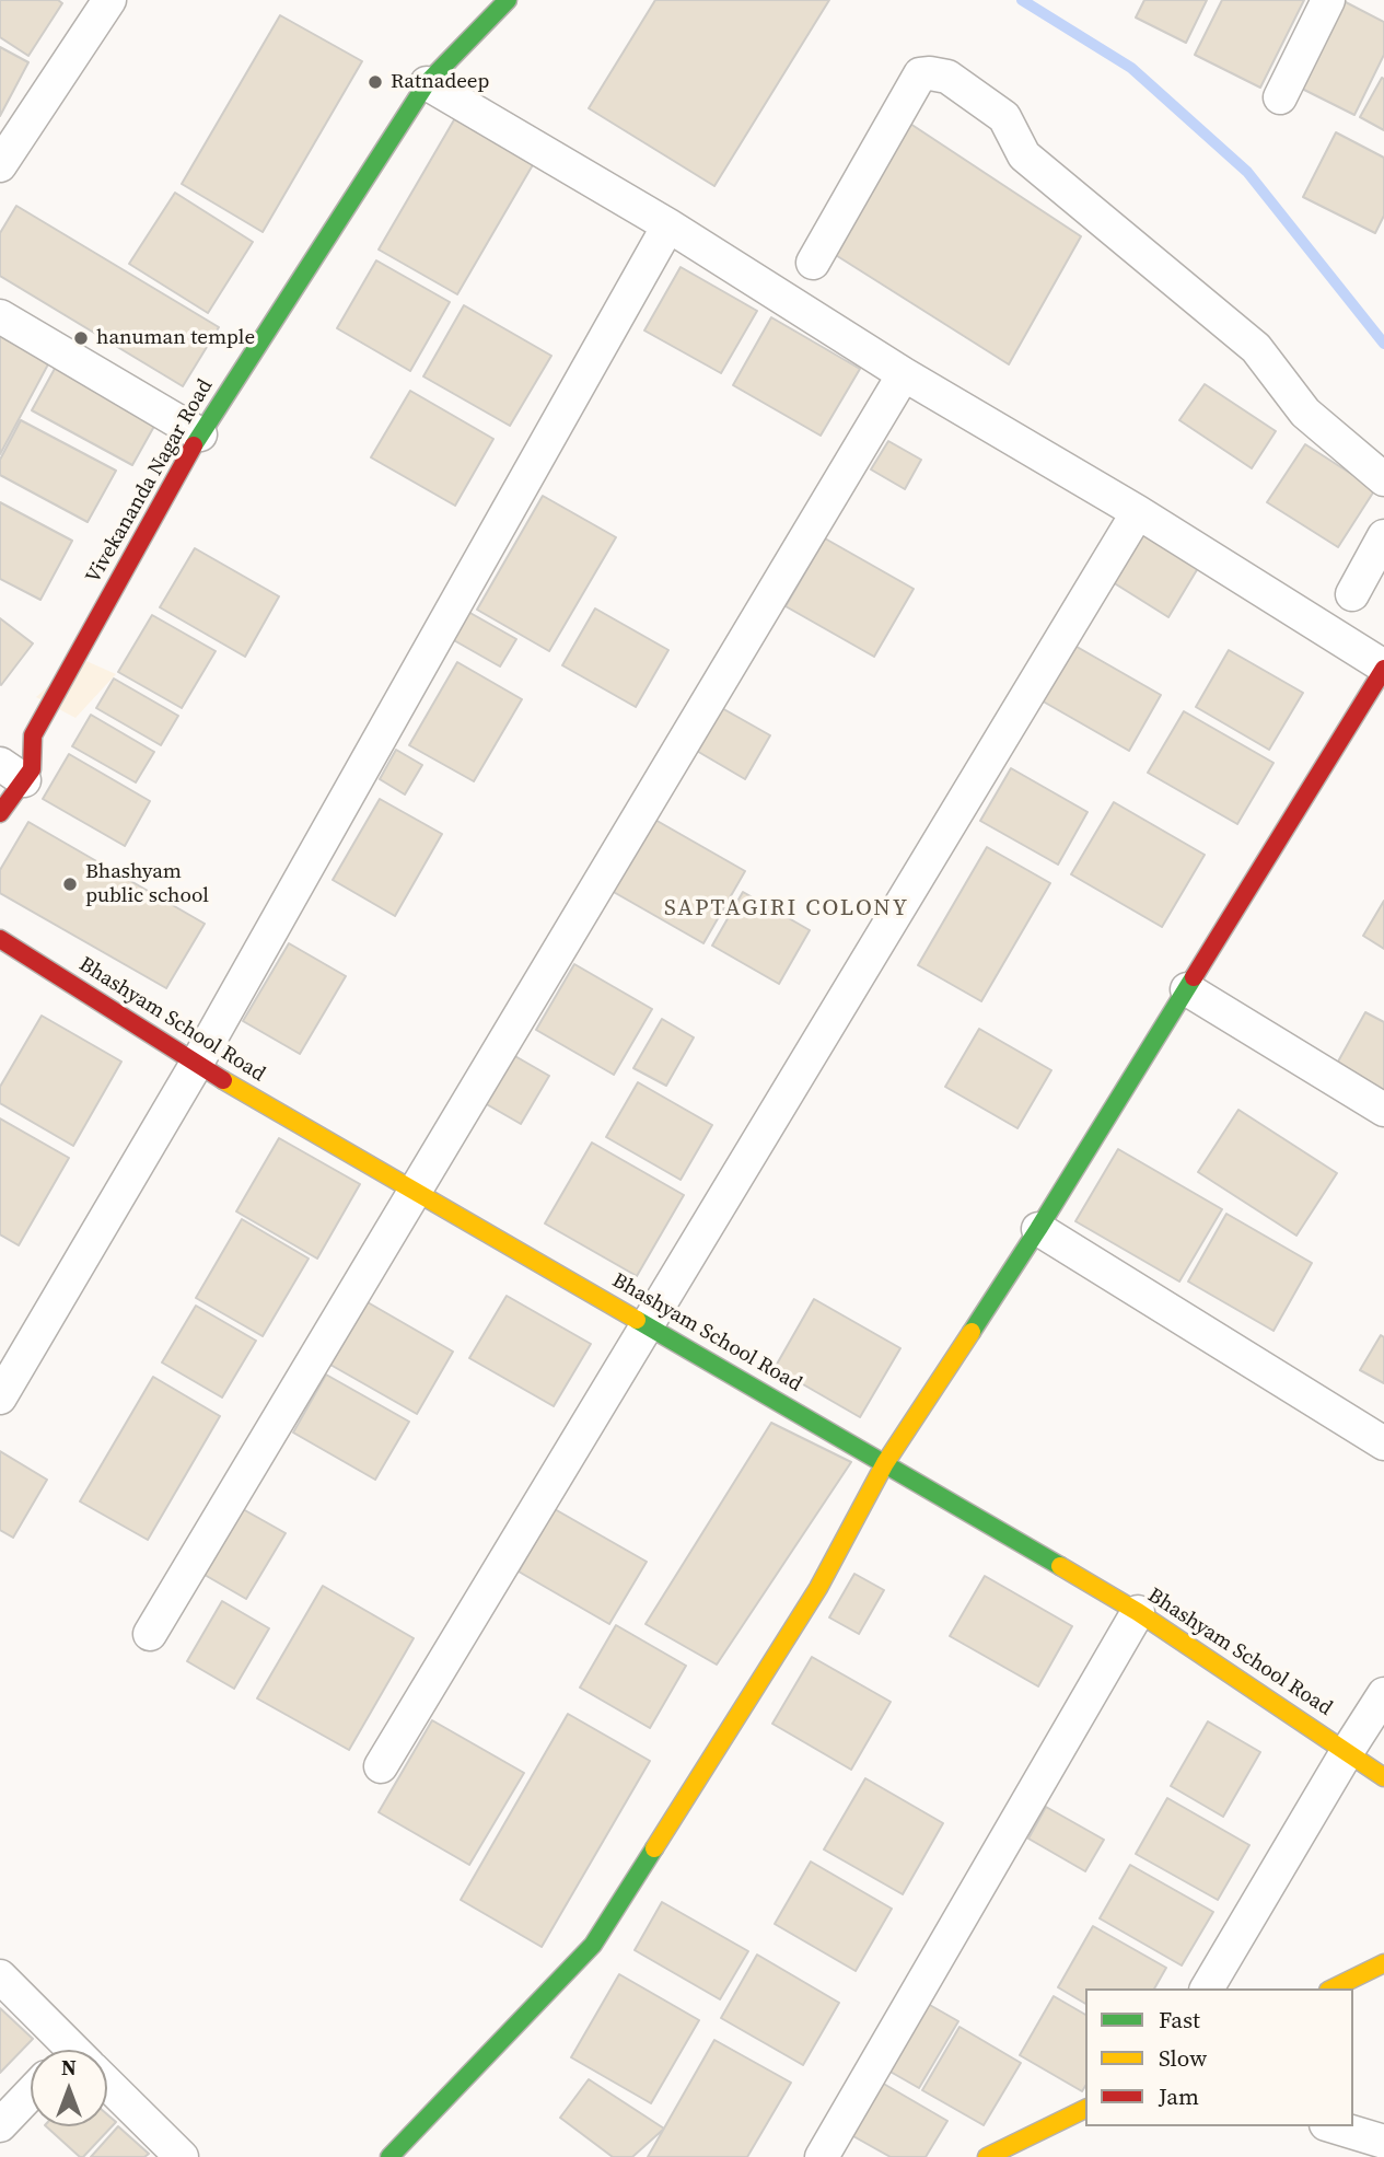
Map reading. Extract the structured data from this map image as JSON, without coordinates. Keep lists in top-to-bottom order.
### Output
{
  "streets": {
    "street": ["Vivekananda Nagar Road", "Bhashyam School Road"]
  },
  "districts": ["SAPTAGIRI COLONY"],
  "places": ["Ratnadeep", "hanuman temple", "Bhashyam public school"],
  "legend": ["Fast", "Slow", "Jam"],
  "north": "top"
}
